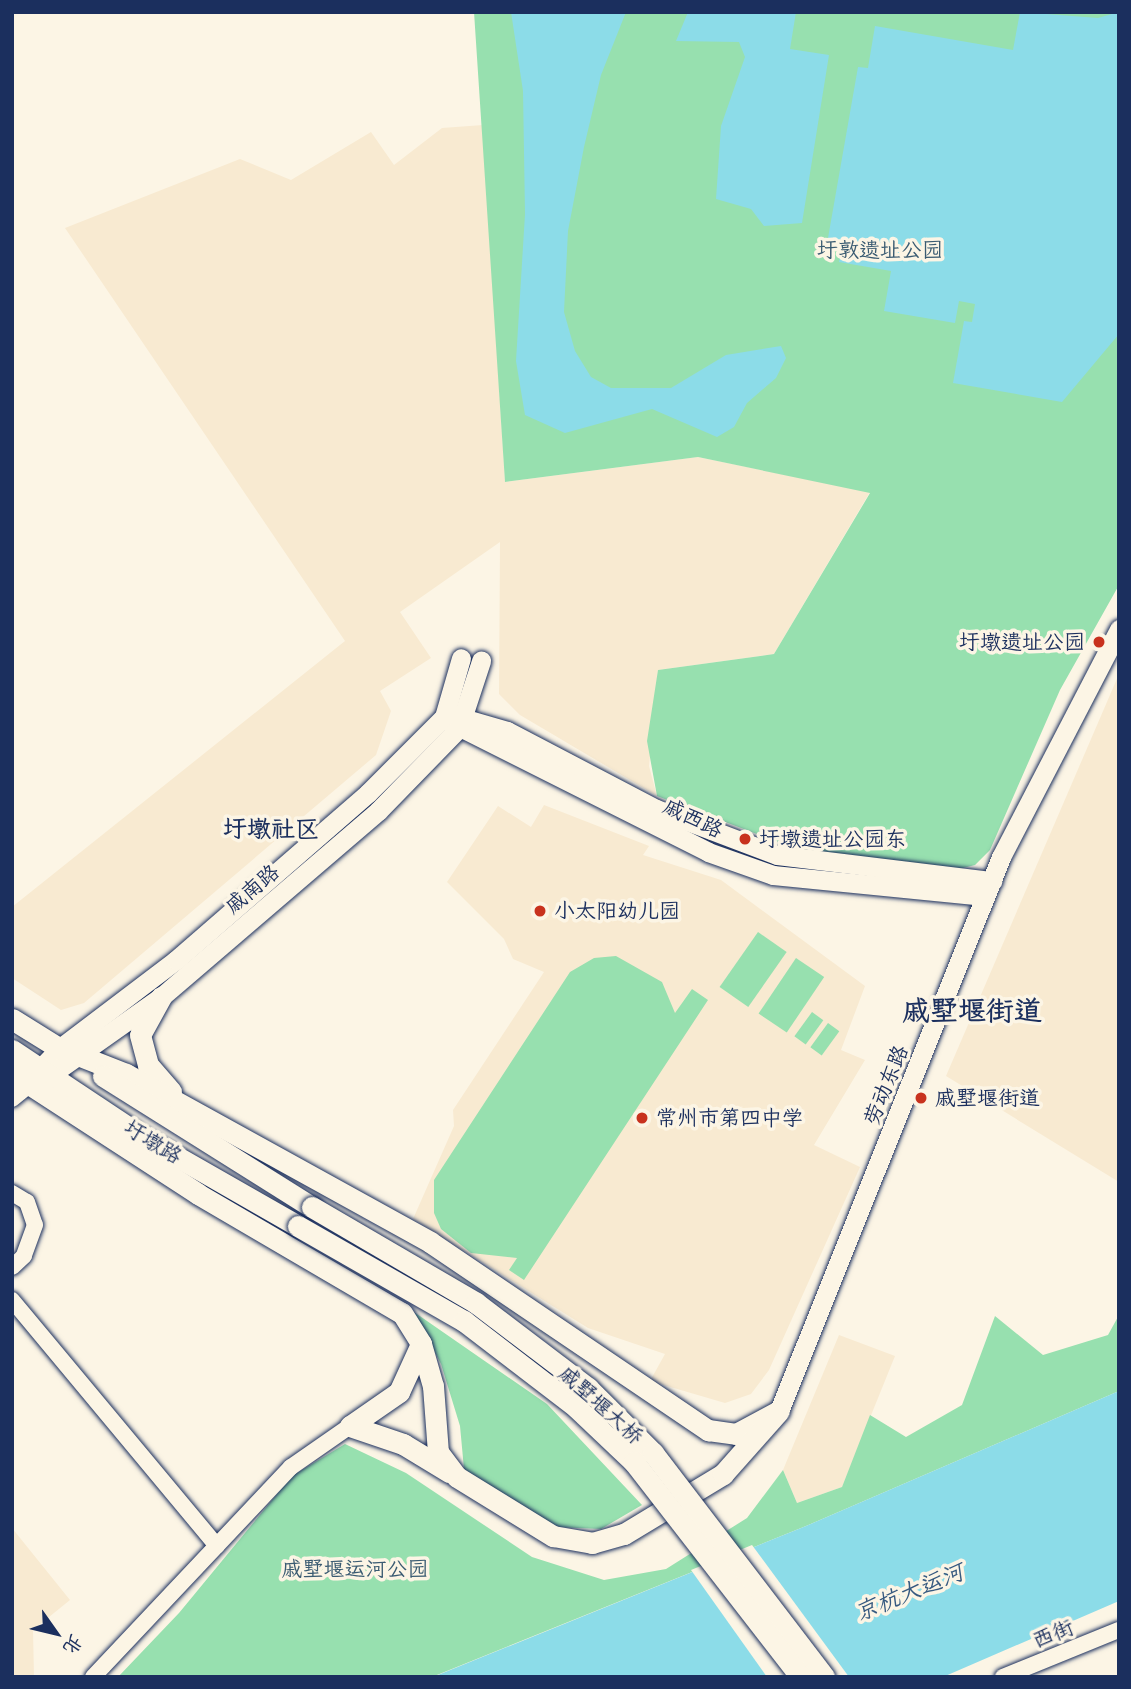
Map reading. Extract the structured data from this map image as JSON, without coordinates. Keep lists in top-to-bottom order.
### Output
{
  "streets": {
    "main road": ["圩墩路", "戚墅堰大桥"],
    "street": [
      "戚西路",
      "戚南路",
      "劳动东路",
      "西街"
    ]
  },
  "crossings": [
    ["戚西路", "戚南路"],
    ["戚西路", "劳动东路"],
    ["戚南路", "圩墩路"],
    ["圩墩路", "戚墅堰大桥"]
  ],
  "districts": ["圩墩社区", "戚墅堰街道"],
  "water": ["京杭大运河"],
  "parks": ["圩敦遗址公园", "戚墅堰运河公园"],
  "places": [
    "圩墩遗址公园",
    "圩墩遗址公园东",
    "小太阳幼儿园",
    "戚墅堰街道",
    "常州市第四中学"
  ],
  "north": "bottom right"
}
